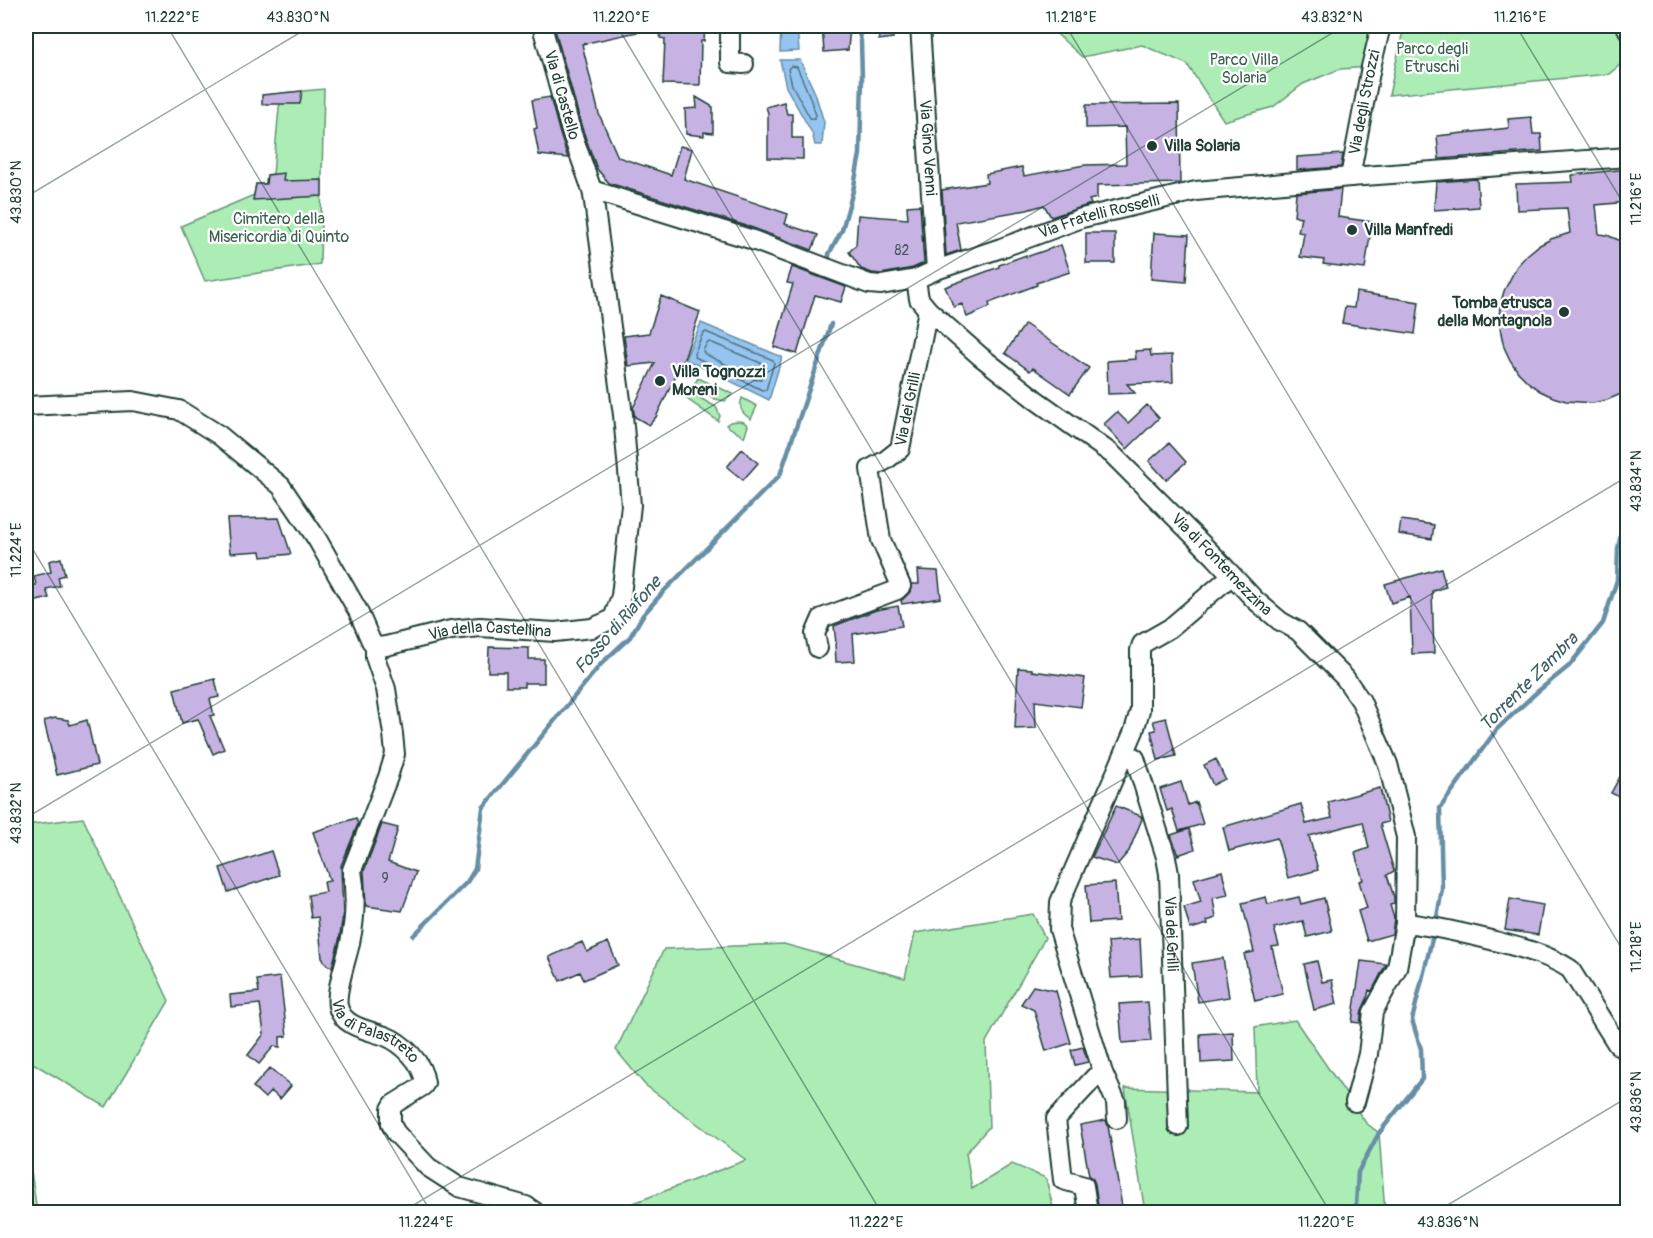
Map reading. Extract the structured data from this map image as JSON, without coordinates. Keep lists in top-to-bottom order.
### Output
{
  "streets": {
    "street": [
      "Via di Castello",
      "Via degli Strozzi",
      "Via Gino Venni",
      "Via Fratelli Rosselli",
      "Via dei Grilli",
      "Via di Fontemezzina",
      "Via della Castellina",
      "Via di Palastreto"
    ]
  },
  "crossings": [
    ["Via di Castello", "Via della Castellina"],
    ["Via degli Strozzi", "Via Fratelli Rosselli"],
    ["Via Gino Venni", "Via Fratelli Rosselli"],
    ["Via Fratelli Rosselli", "Via di Fontemezzina"],
    ["Via Fratelli Rosselli", "Via della Castellina"],
    ["Via dei Grilli", "Via di Fontemezzina"],
    ["Via della Castellina", "Via di Palastreto"]
  ],
  "water": ["Fosso di Riafone", "Torrente Zambra"],
  "parks": ["Parco degli Etruschi", "Parco Villa Solaria", "Cimitero della Misericordia di Quinto"],
  "places": [
    "Villa Solaria",
    "Villa Manfredi",
    "Tomba etrusca della Montagnola",
    "Villa Tognozzi Moreni"
  ],
  "house_numbers": ["82", "9"],
  "coordinates": [
    "11.222°E",
    "43.830°N",
    "11.220°E",
    "11.218°E",
    "43.832°N",
    "11.216°E",
    "43.834°N",
    "11.224°E",
    "43.836°N"
  ]
}
